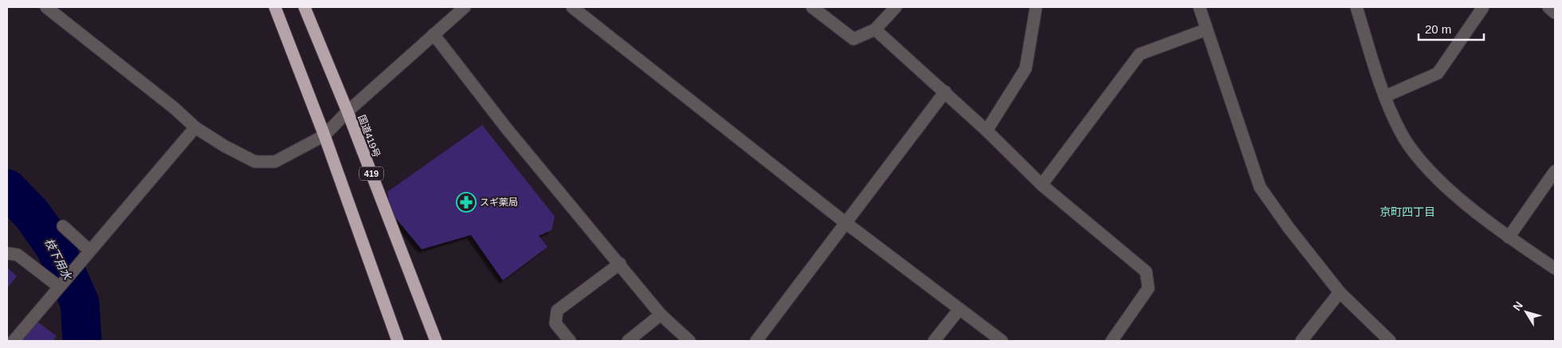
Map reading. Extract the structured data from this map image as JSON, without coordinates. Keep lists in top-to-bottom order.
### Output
{
  "streets": {
    "highway": ["国道419号", "419"]
  },
  "districts": ["京町四丁目"],
  "water": ["枝下用水"],
  "places": {
    "pharmacy": ["スギ薬局"]
  },
  "scale_bar": "20 m",
  "north": "top left"
}
